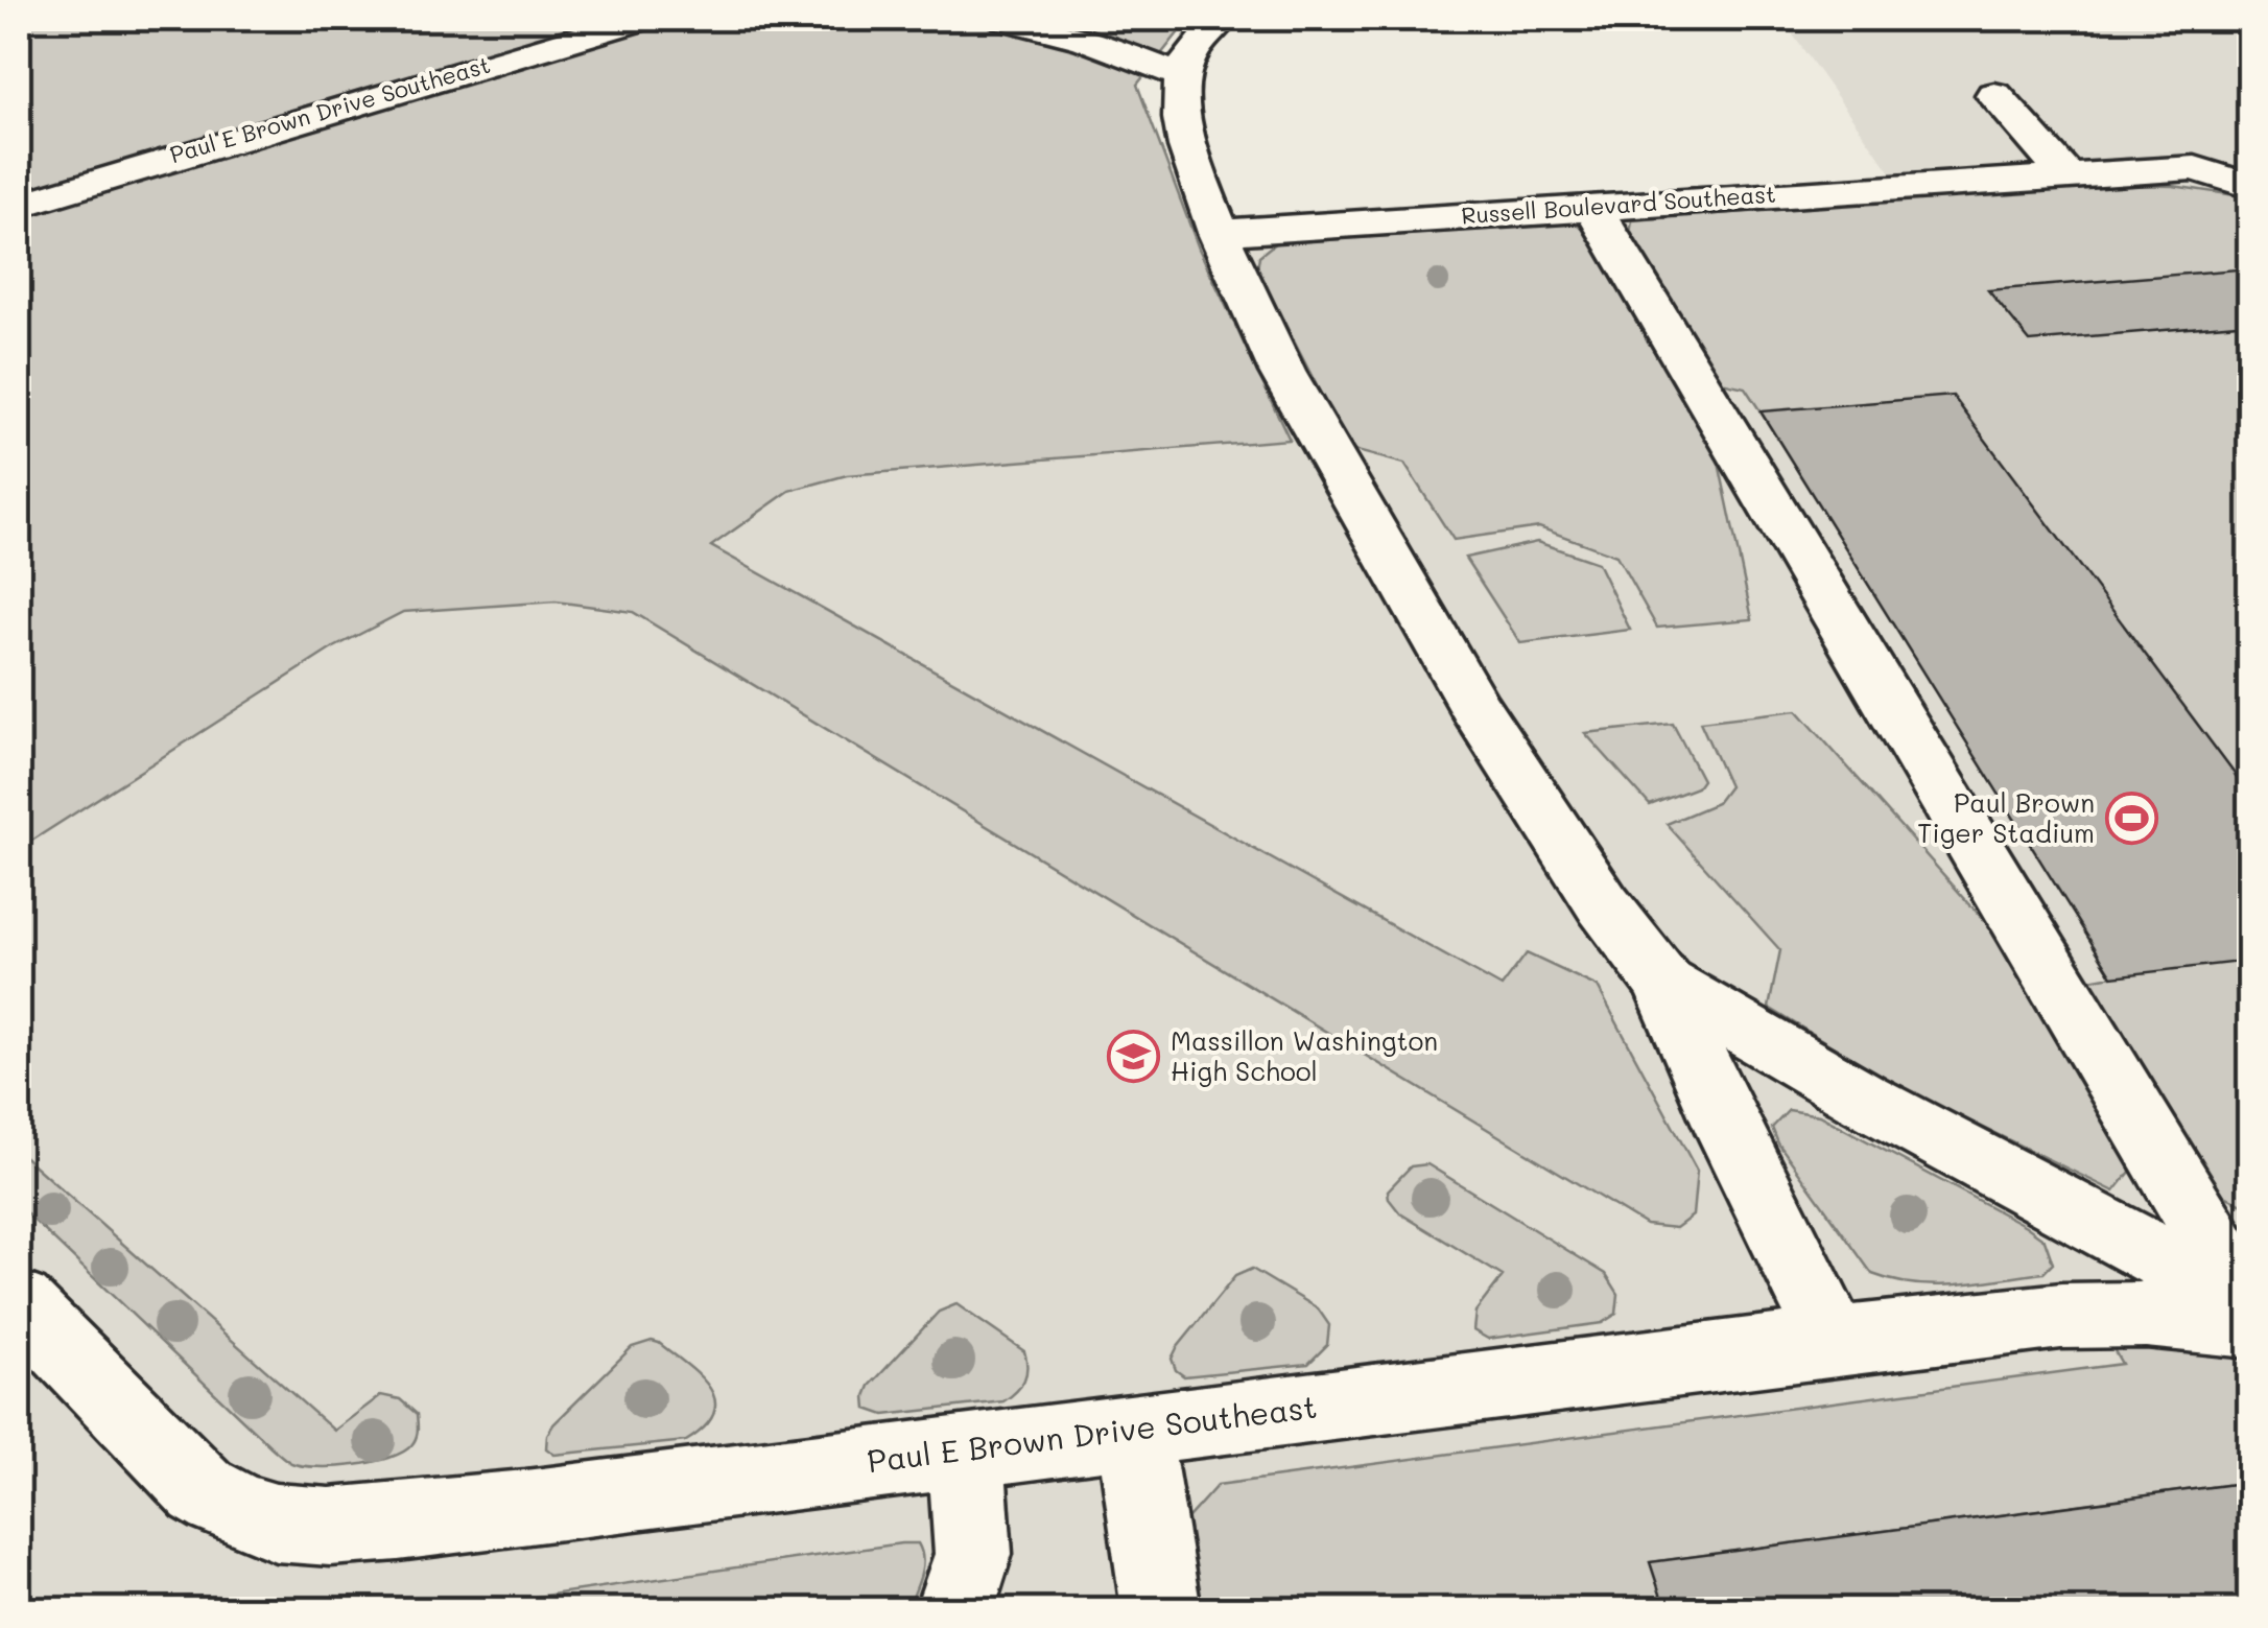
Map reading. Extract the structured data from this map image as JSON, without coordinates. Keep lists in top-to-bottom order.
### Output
{
  "streets": {
    "street": ["Paul E Brown Drive Southeast", "Russell Boulevard Southeast"]
  },
  "places": {
    "sports": ["Paul Brown Tiger Stadium"],
    "school or university": ["Massillon Washington High School"]
  }
}
